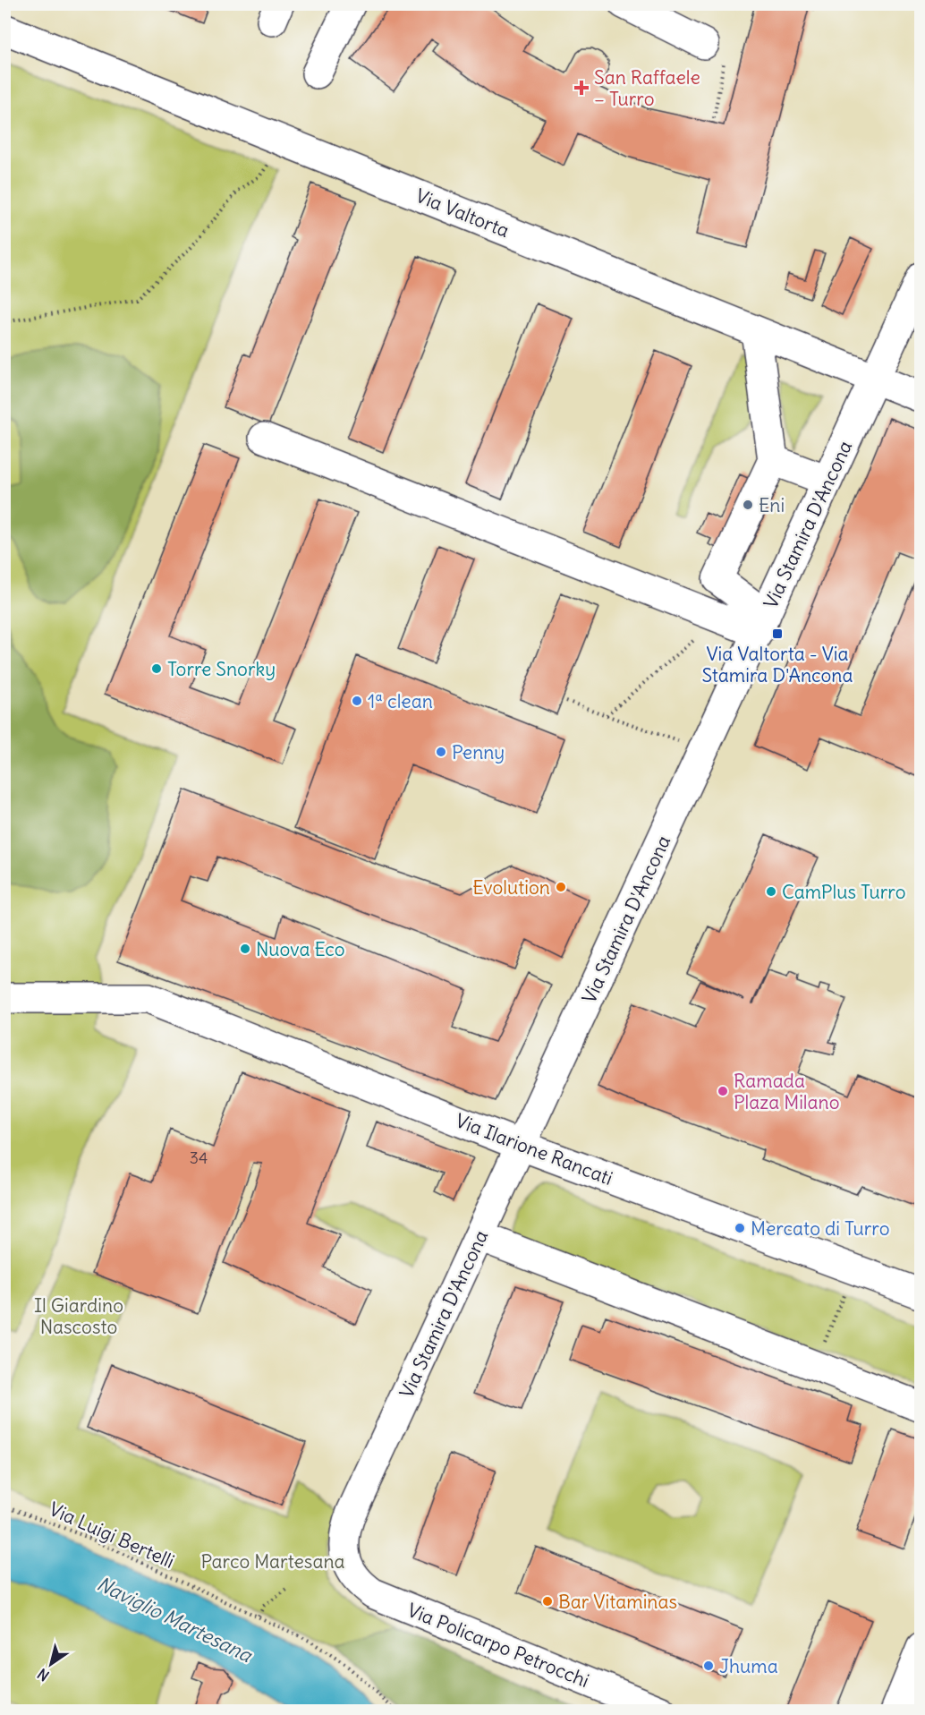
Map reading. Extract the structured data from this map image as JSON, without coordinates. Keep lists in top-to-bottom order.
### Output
{
  "streets": {
    "street": [
      "Via Valtorta",
      "Via Stamira D'Ancona",
      "Via Ilarione Rancati",
      "Via Policarpo Petrocchi"
    ],
    "path": ["Via Luigi Bertelli"]
  },
  "crossings": [
    ["Via Valtorta", "Via Stamira D'Ancona"],
    ["Via Stamira D'Ancona", "Via Ilarione Rancati"],
    ["Via Stamira D'Ancona", "Via Policarpo Petrocchi"]
  ],
  "water": ["Naviglio Martesana"],
  "parks": ["Il Giardino Nascosto", "Parco Martesana"],
  "places": {
    "health": ["San Raffaele – Turro"],
    "other": [
      "Eni",
      "Torre Snorky",
      "1ª clean",
      "Penny",
      "Evolution",
      "CamPlus Turro",
      "Nuova Eco",
      "Ramada Plaza Milano",
      "Mercato di Turro",
      "Bar Vitaminas",
      "Jhuma"
    ],
    "transit": ["Via Valtorta - Via Stamira D'Ancona"]
  },
  "house_numbers": ["34"],
  "north": "bottom left"
}
